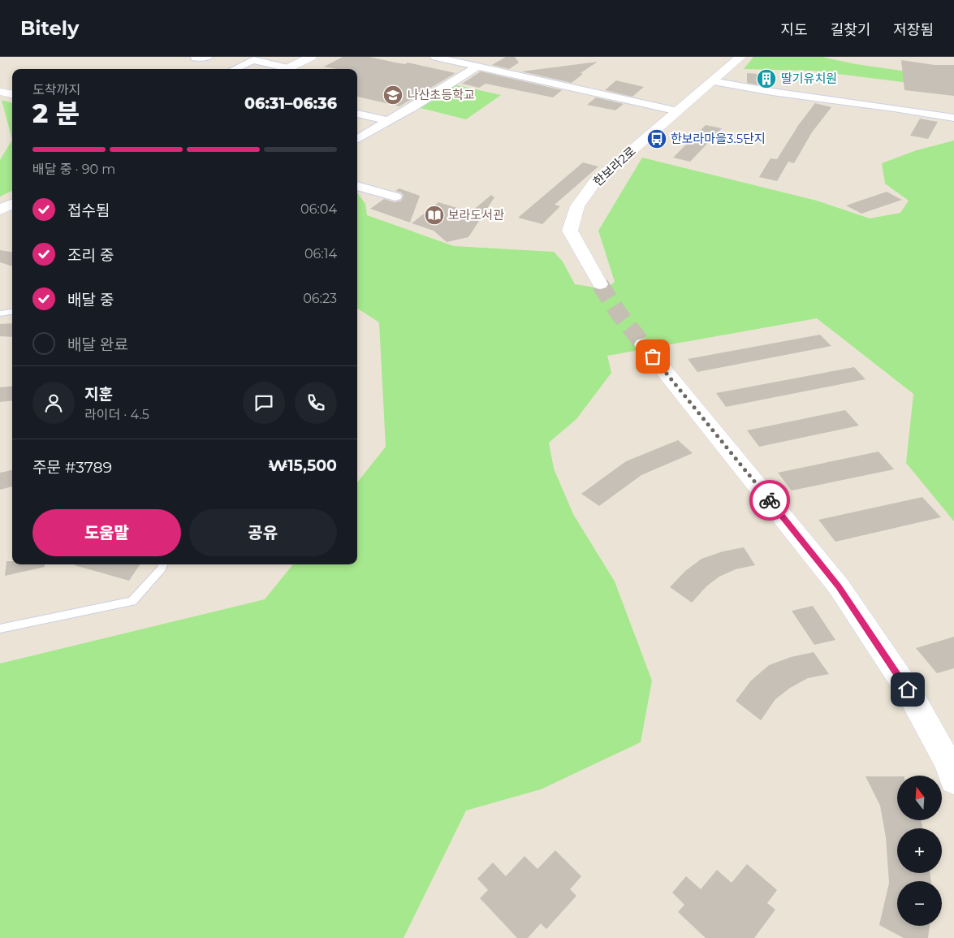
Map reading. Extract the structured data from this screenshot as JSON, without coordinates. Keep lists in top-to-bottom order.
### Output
{
  "streets": {
    "street": ["한보라2로"]
  },
  "places": {
    "building": ["딸기유치원"],
    "school or university": ["나산초등학교"],
    "bus stop": ["한보라마을3.5단지"],
    "library": ["보라도서관"]
  },
  "north": "top",
  "page": {
    "header": "Bitely",
    "nav": ["지도", "길찾기", "저장됨"],
    "heading": ["2 분", "도착까지", "06:31–06:36"],
    "panel": [
      "지훈",
      "라이더 · 4.5",
      "주문 #3789",
      "₩15,500"
    ],
    "bar": "배달 중 · 90 m",
    "list": [
      ["접수됨", "06:04"],
      ["조리 중", "06:14"],
      ["배달 중", "06:23"],
      "배달 완료"
    ],
    "buttons": ["도움말", "공유"],
    "map_buttons": ["+", "−"]
  }
}
